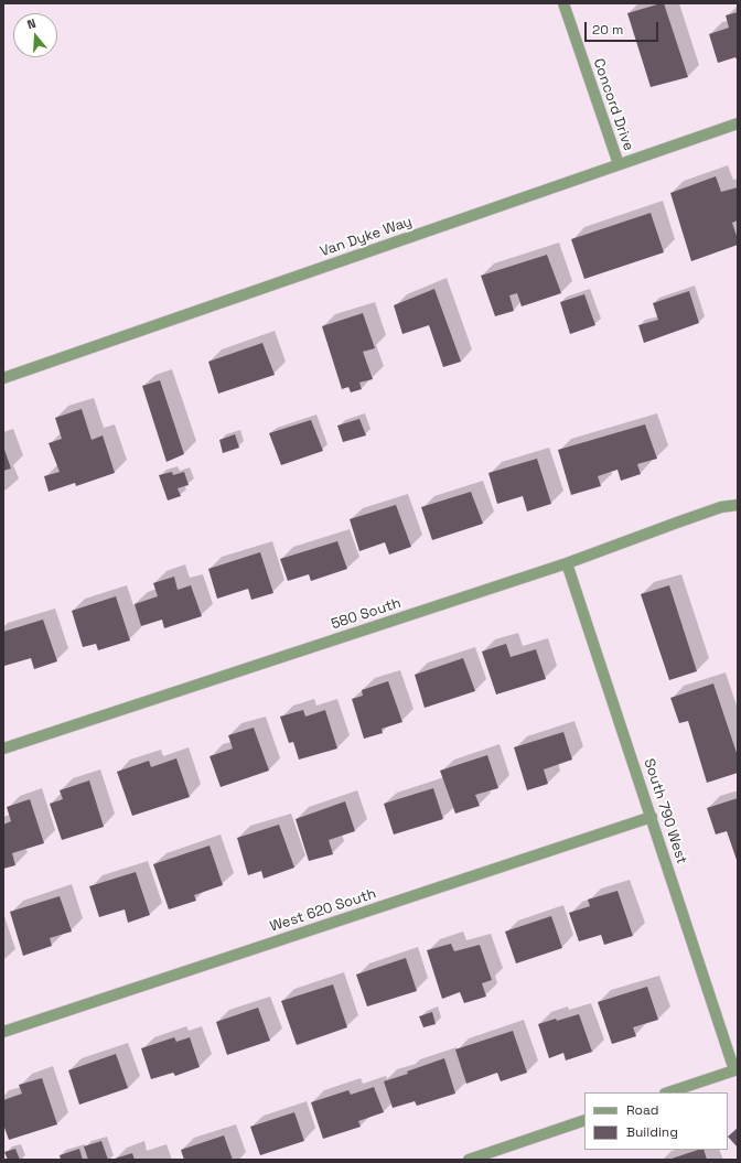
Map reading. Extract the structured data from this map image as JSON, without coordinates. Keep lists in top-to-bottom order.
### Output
{
  "streets": {
    "street": [
      "Concord Drive",
      "Van Dyke Way",
      "580 South",
      "South 790 West",
      "West 620 South"
    ]
  },
  "crossings": [
    ["Concord Drive", "Van Dyke Way"],
    ["580 South", "South 790 West"],
    ["South 790 West", "West 620 South"]
  ],
  "legend": ["Road", "Building"],
  "scale_bar": "20 m",
  "north": "top"
}
